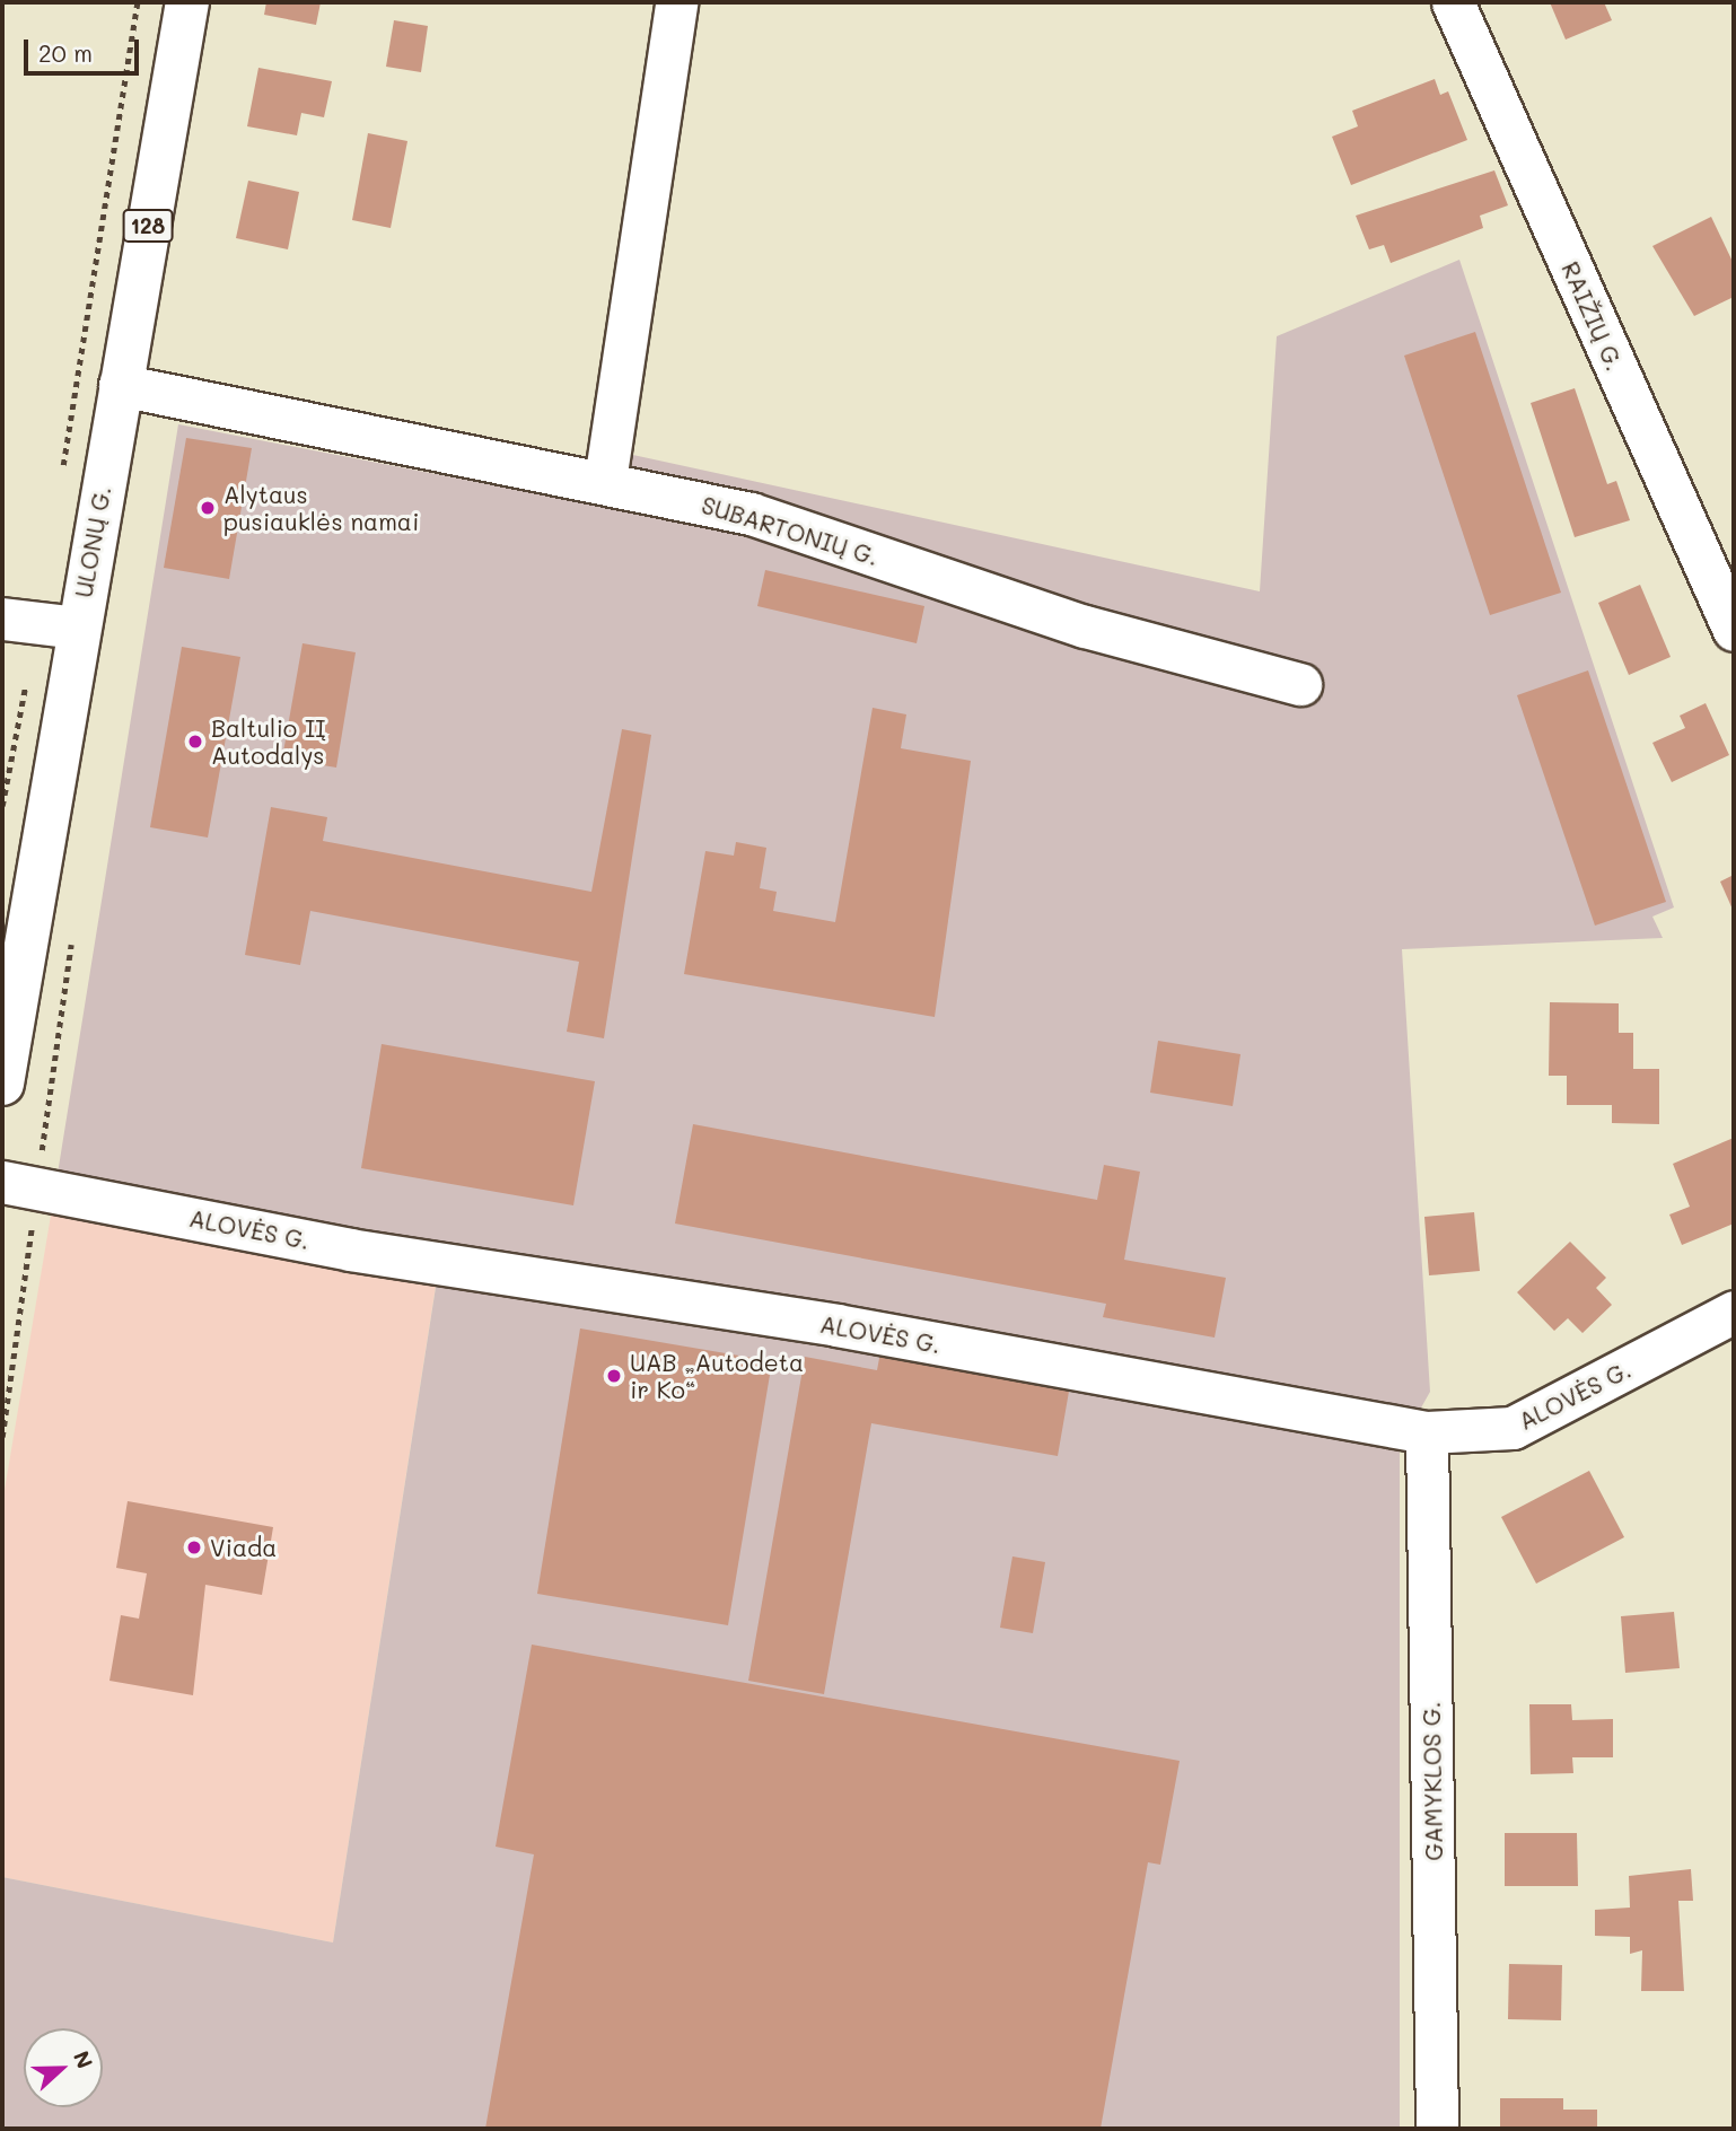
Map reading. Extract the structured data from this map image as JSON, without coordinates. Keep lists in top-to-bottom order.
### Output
{
  "streets": {
    "main road": ["128", "ULONŲ G."],
    "street": [
      "RAIŽIŲ G.",
      "SUBARTONIŲ G.",
      "ALOVĖS G.",
      "GAMYKLOS G."
    ]
  },
  "crossings": [
    ["SUBARTONIŲ G.", "ULONŲ G."],
    ["ALOVĖS G.", "GAMYKLOS G."]
  ],
  "places": [
    "Alytaus pusiauklės namai",
    "Baltulio IĮ Autodalys",
    "UAB „Autodeta ir Ko“",
    "Viada"
  ],
  "scale_bar": "20 m",
  "north": "right"
}
